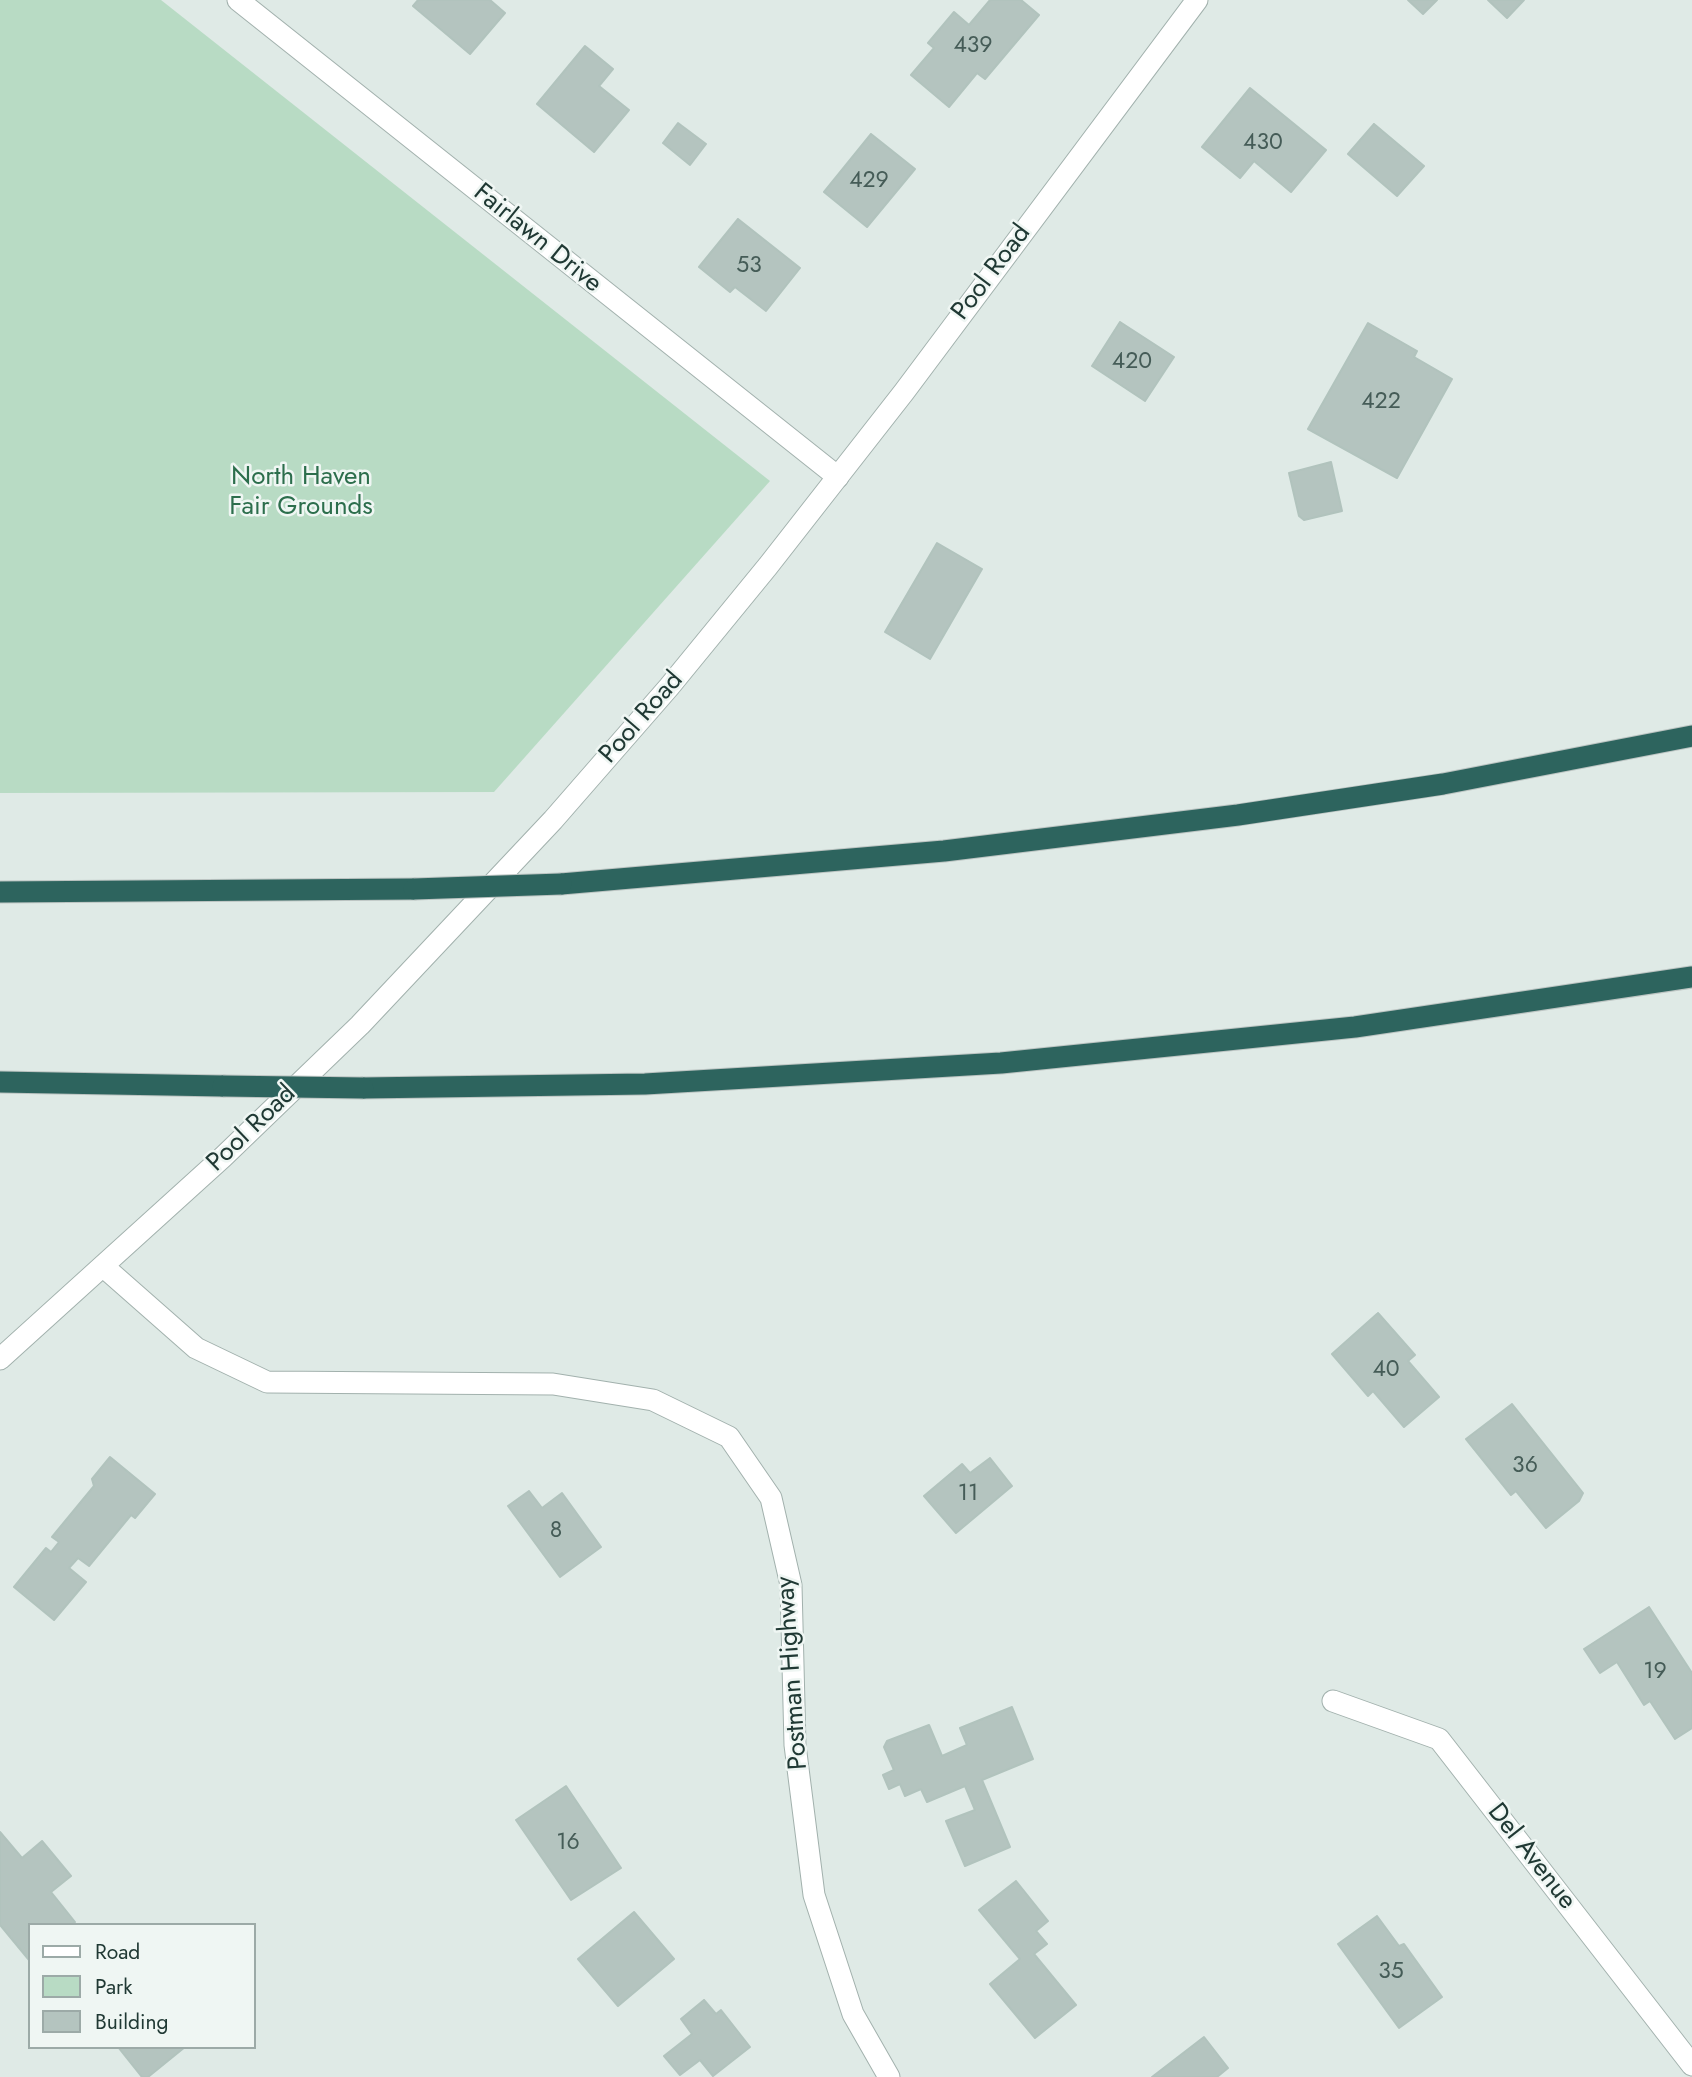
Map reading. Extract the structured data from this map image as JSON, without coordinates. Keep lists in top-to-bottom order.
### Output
{
  "streets": {
    "street": [
      "Fairlawn Drive",
      "Pool Road",
      "Postman Highway",
      "Del Avenue"
    ]
  },
  "crossings": [
    ["Fairlawn Drive", "Pool Road"],
    ["Pool Road", "Postman Highway"]
  ],
  "parks": ["North Haven Fair Grounds"],
  "house_numbers": [
    "439",
    "430",
    "429",
    "53",
    "420",
    "422",
    "40",
    "36",
    "11",
    "8",
    "19",
    "16",
    "35"
  ],
  "legend": ["Road", "Park", "Building"]
}
